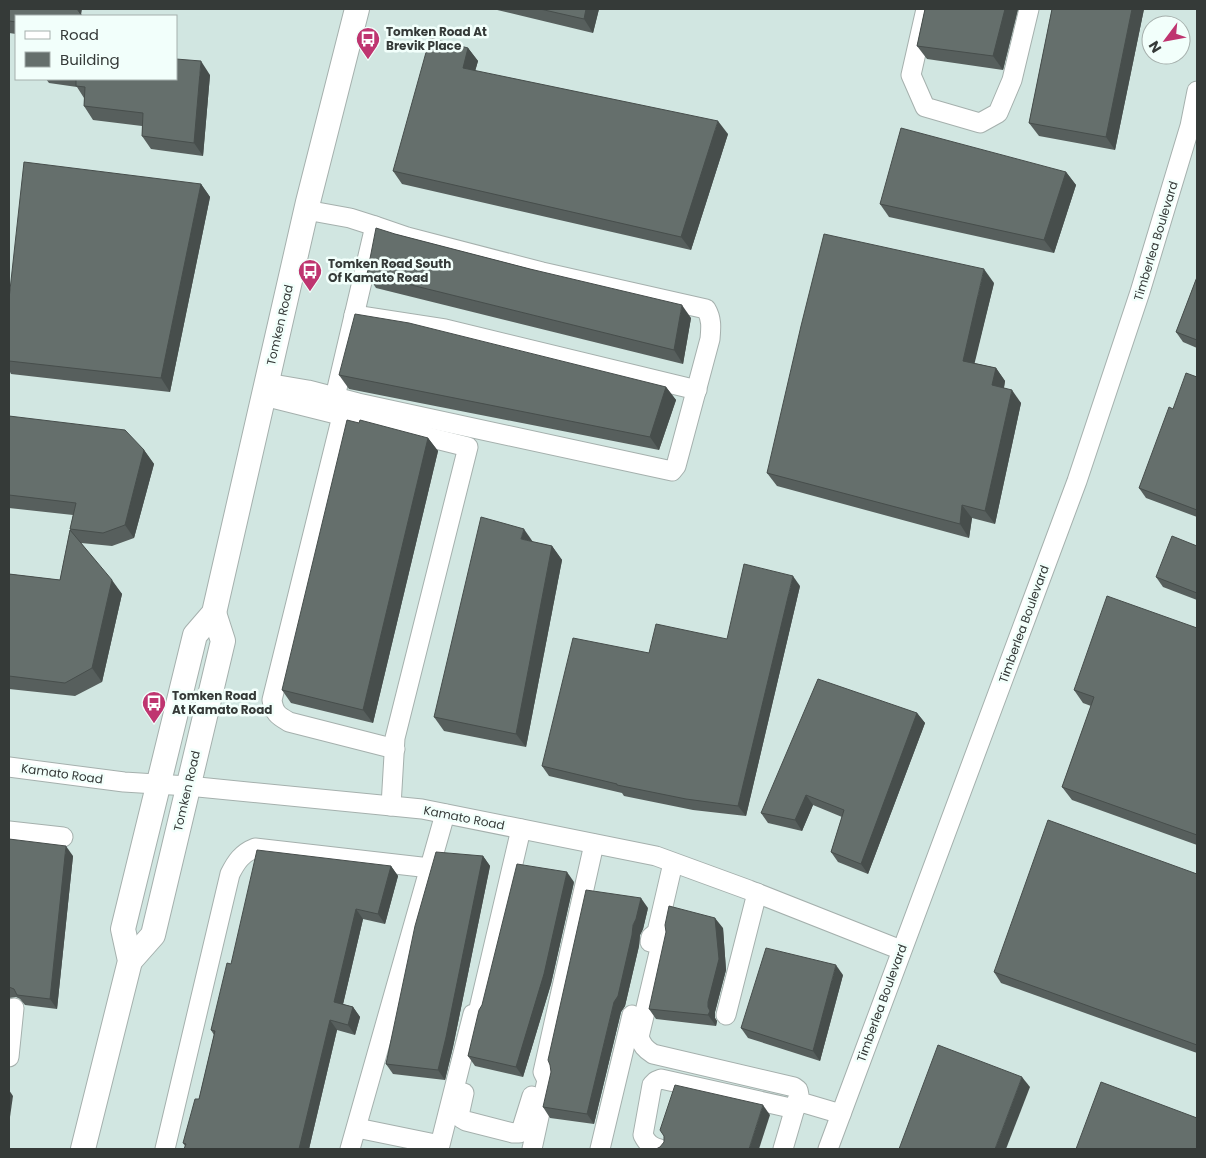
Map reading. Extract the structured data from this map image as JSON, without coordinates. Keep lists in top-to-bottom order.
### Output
{
  "streets": {
    "main road": ["Tomken Road"],
    "street": ["Timberlea Boulevard", "Kamato Road"]
  },
  "crossings": [
    ["Timberlea Boulevard", "Kamato Road"],
    ["Tomken Road", "Kamato Road"]
  ],
  "places": {
    "bus stop": ["Tomken Road At Brevik Place", "Tomken Road South Of Kamato Road", "Tomken Road At Kamato Road"]
  },
  "legend": ["Road", "Building"],
  "north": "bottom left"
}
